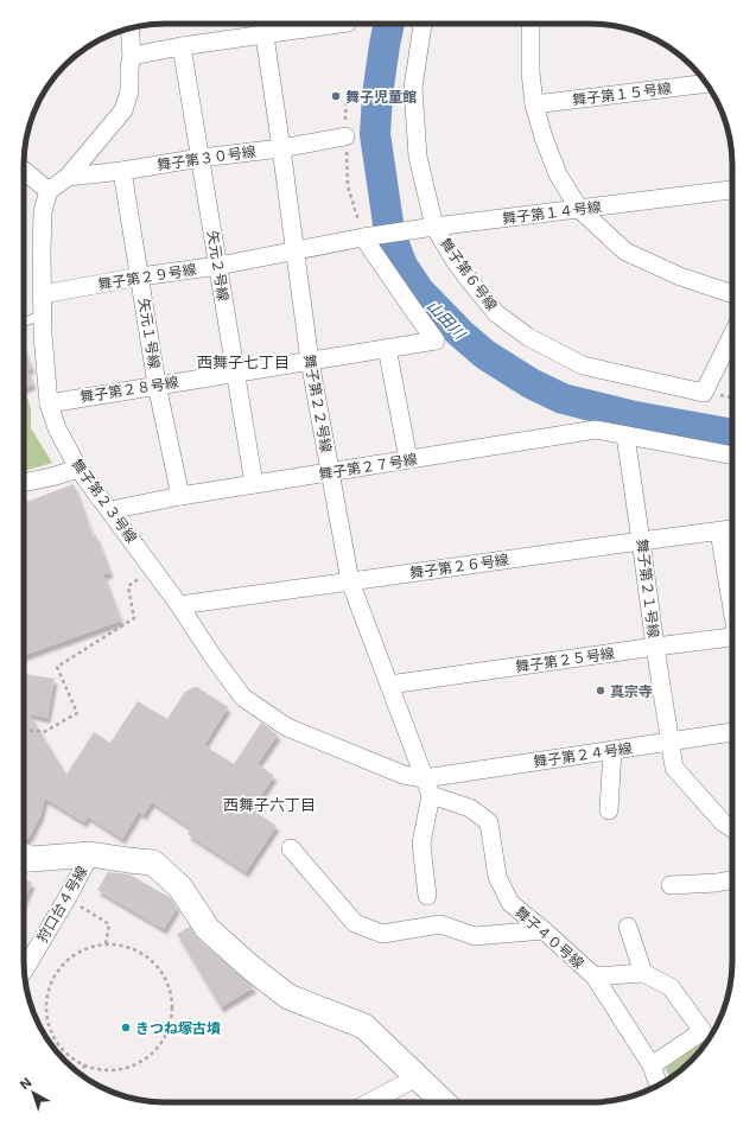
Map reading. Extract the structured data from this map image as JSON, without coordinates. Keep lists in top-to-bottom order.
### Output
{
  "streets": {
    "street": [
      "舞子第１５号線",
      "舞子第３０号線",
      "舞子第１４号線",
      "矢元２号線",
      "舞子第６号線",
      "舞子第２９号線",
      "矢元１号線",
      "舞子第２８号線",
      "舞子第２２号線",
      "舞子第２７号線",
      "舞子第２３号線",
      "舞子第２６号線",
      "舞子第２１号線",
      "舞子第２５号線",
      "舞子第２４号線",
      "狩口台４号線",
      "舞子４０号線"
    ]
  },
  "crossings": [
    ["舞子第３０号線", "矢元２号線"],
    ["舞子第３０号線", "矢元１号線"],
    ["舞子第３０号線", "舞子第２２号線"],
    ["舞子第１４号線", "舞子第６号線"],
    ["舞子第１４号線", "舞子第２９号線"],
    ["舞子第１４号線", "舞子第２８号線"],
    ["矢元２号線", "舞子第２９号線"],
    ["矢元２号線", "舞子第２８号線"],
    ["矢元２号線", "舞子第２７号線"],
    ["舞子第２９号線", "矢元１号線"],
    ["舞子第２９号線", "舞子第２８号線"],
    ["舞子第２９号線", "舞子第２２号線"],
    ["舞子第２９号線", "舞子第２３号線"],
    ["矢元１号線", "舞子第２８号線"],
    ["矢元１号線", "舞子第２７号線"],
    ["舞子第２８号線", "舞子第２２号線"],
    ["舞子第２８号線", "舞子第２３号線"],
    ["舞子第２２号線", "舞子第２７号線"],
    ["舞子第２２号線", "舞子第２３号線"],
    ["舞子第２２号線", "舞子第２６号線"],
    ["舞子第２２号線", "舞子第２５号線"],
    ["舞子第２２号線", "舞子第２４号線"],
    ["舞子第２７号線", "舞子第２３号線"],
    ["舞子第２７号線", "舞子第２１号線"],
    ["舞子第２３号線", "舞子第２６号線"],
    ["舞子第２３号線", "舞子第２４号線"],
    ["舞子第２６号線", "舞子第２１号線"],
    ["舞子第２１号線", "舞子第２５号線"],
    ["舞子第２１号線", "舞子第２４号線"]
  ],
  "districts": ["西舞子七丁目", "西舞子六丁目"],
  "water": ["山田川"],
  "places": ["舞子児童館", "真宗寺", "きつね塚古墳"],
  "north": "top left"
}
